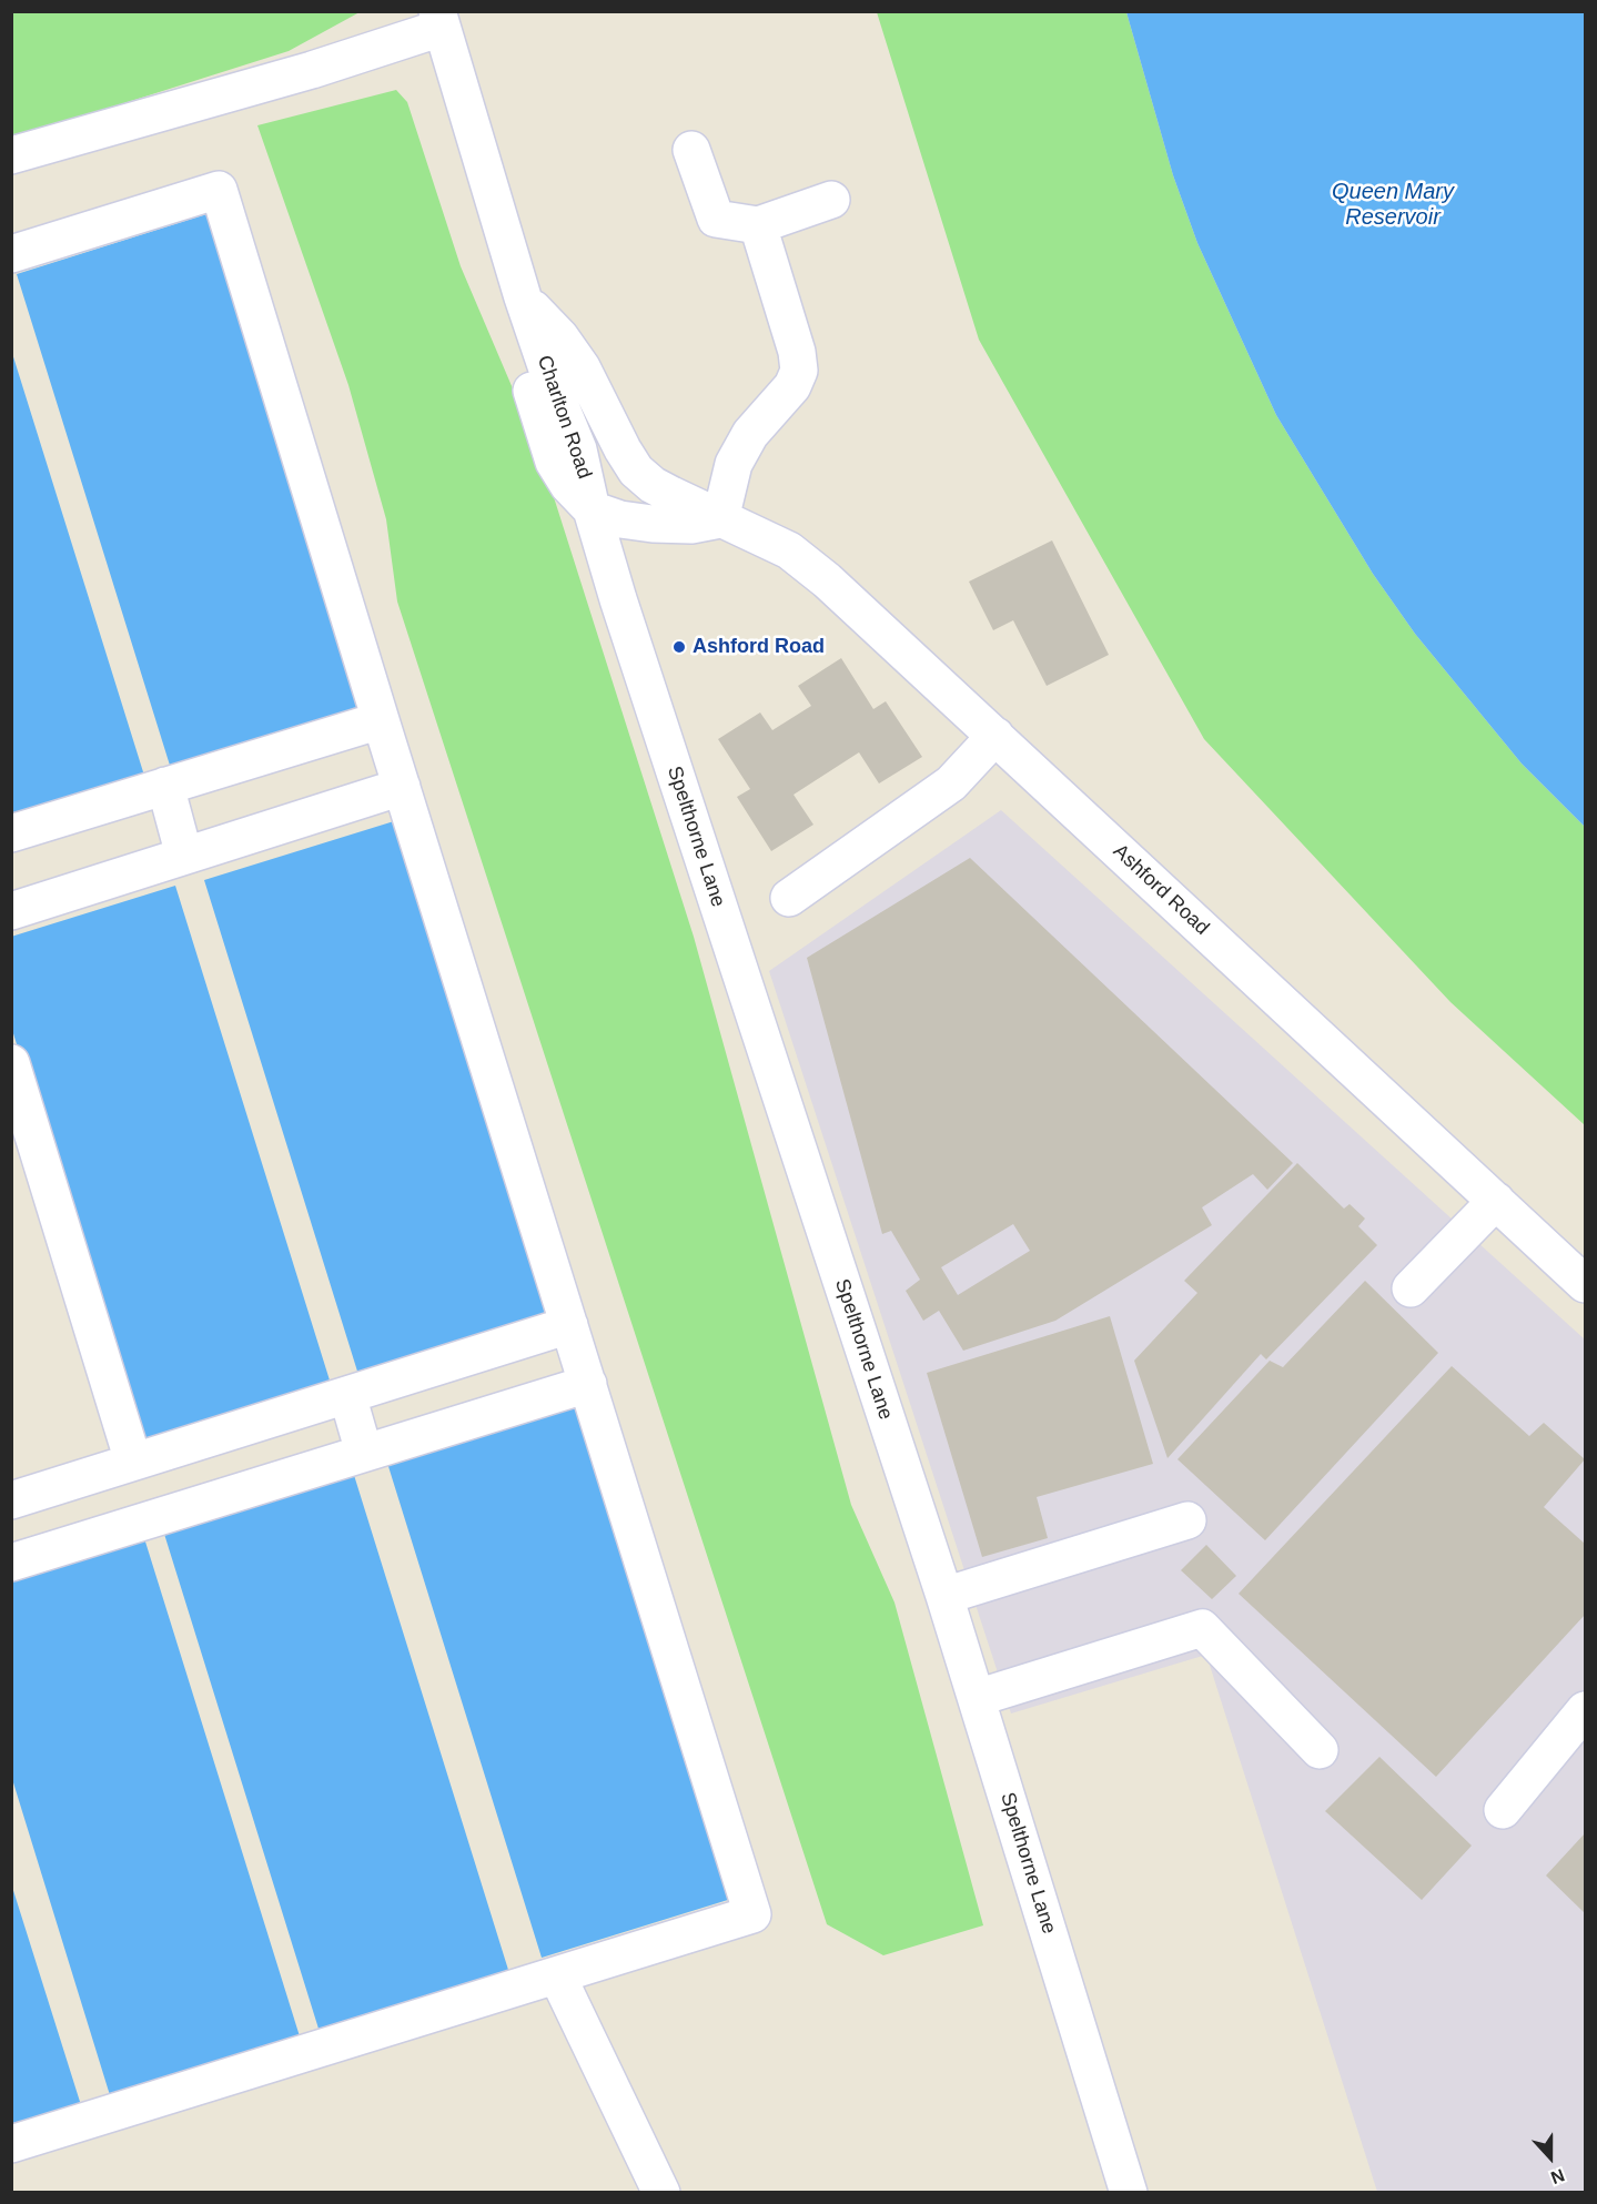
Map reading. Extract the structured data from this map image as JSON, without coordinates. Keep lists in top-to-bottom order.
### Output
{
  "streets": {
    "street": ["Charlton Road", "Spelthorne Lane", "Ashford Road"]
  },
  "crossings": [
    ["Charlton Road", "Spelthorne Lane"],
    ["Charlton Road", "Ashford Road"]
  ],
  "water": ["Queen Mary Reservoir"],
  "places": ["Ashford Road"],
  "north": "bottom"
}
